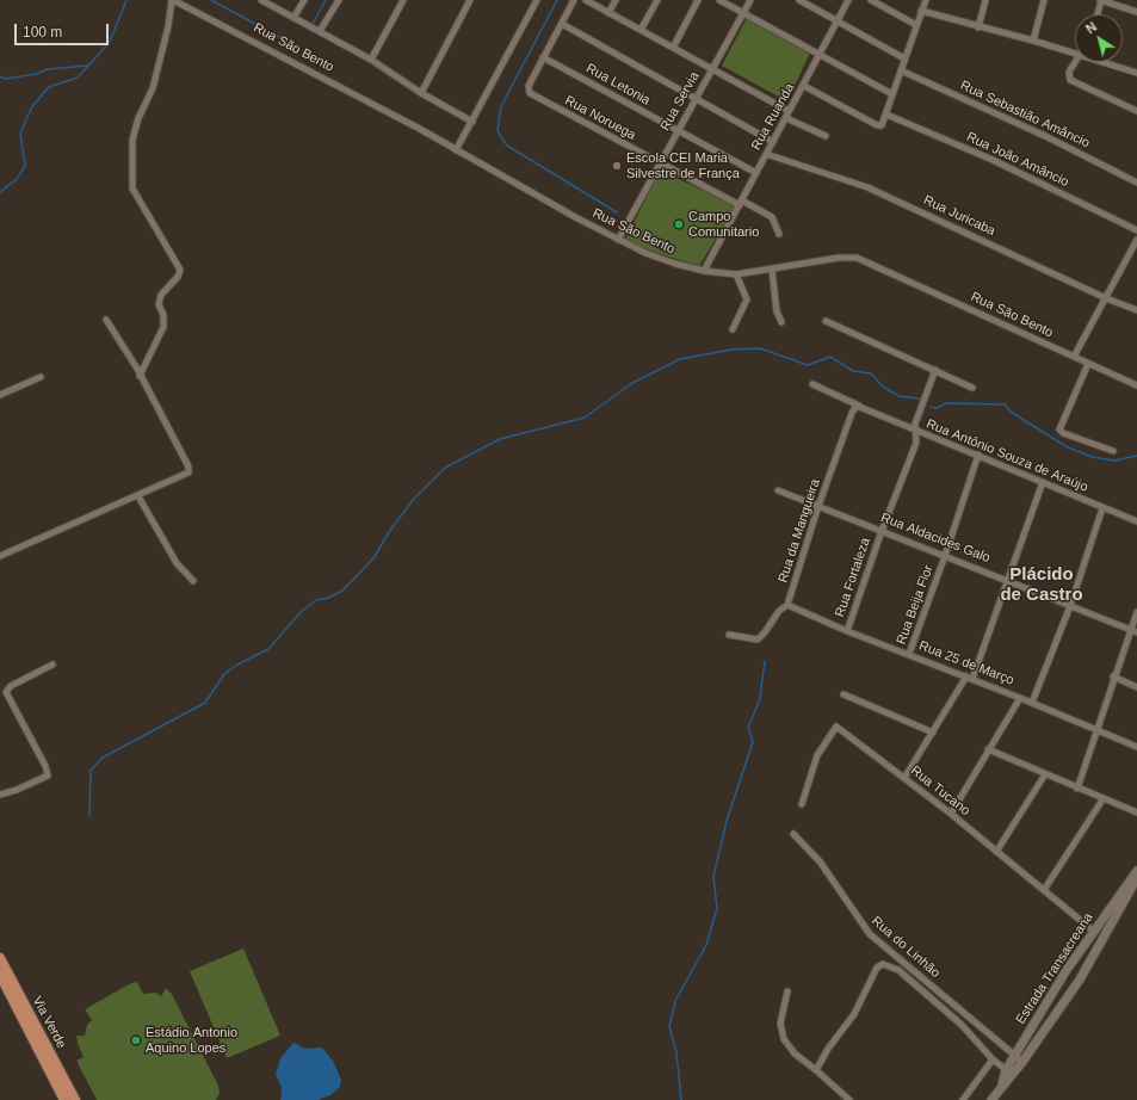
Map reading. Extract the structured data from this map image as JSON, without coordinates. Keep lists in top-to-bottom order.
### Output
{
  "streets": {
    "main road": ["Via Verde"],
    "street": [
      "Rua São Bento",
      "Rua Letonia",
      "Rua Servia",
      "Rua Sebastião Amâncio",
      "Rua Ruanda",
      "Rua Noruega",
      "Rua João Amâncio",
      "Rua Juricaba",
      "Rua Antônio Souza de Araújo",
      "Rua da Mangueira",
      "Rua Aldacides Galo",
      "Rua Fortaleza",
      "Rua Beija Flor",
      "Rua 25 de Março",
      "Rua Tucano",
      "Rua do Linhão",
      "Estrada Transacreana"
    ]
  },
  "crossings": [
    ["Rua São Bento", "Rua Servia"],
    ["Rua São Bento", "Rua Ruanda"],
    ["Rua Letonia", "Rua Servia"],
    ["Rua Letonia", "Rua Ruanda"],
    ["Rua Letonia", "Rua Noruega"],
    ["Rua Servia", "Rua Noruega"],
    ["Rua Ruanda", "Rua Noruega"],
    ["Rua Ruanda", "Rua Juricaba"],
    ["Rua Antônio Souza de Araújo", "Rua da Mangueira"],
    ["Rua Antônio Souza de Araújo", "Rua Fortaleza"],
    ["Rua Antônio Souza de Araújo", "Rua Beija Flor"],
    ["Rua da Mangueira", "Rua Aldacides Galo"],
    ["Rua da Mangueira", "Rua 25 de Março"],
    ["Rua Aldacides Galo", "Rua Fortaleza"],
    ["Rua Aldacides Galo", "Rua Beija Flor"],
    ["Rua Fortaleza", "Rua 25 de Março"],
    ["Rua Beija Flor", "Rua 25 de Março"],
    ["Rua Tucano", "Estrada Transacreana"],
    ["Rua do Linhão", "Estrada Transacreana"]
  ],
  "districts": ["Plácido de Castro"],
  "places": ["Escola CEI Maria Silvestre de França", "Campo Comunitario", "Estádio Antonio Aquino Lopes"],
  "scale_bar": "100 m",
  "north": "top left"
}
